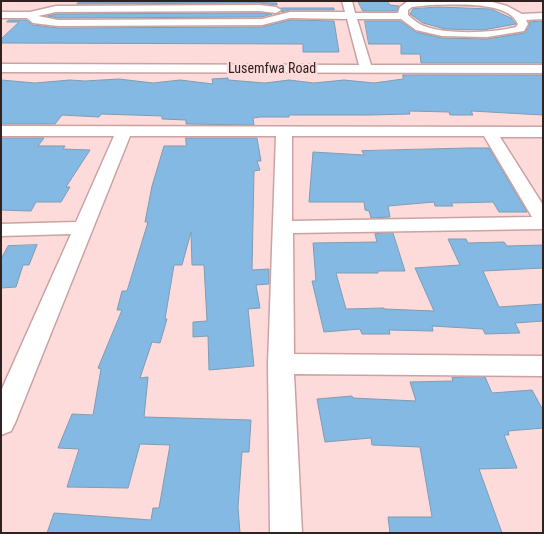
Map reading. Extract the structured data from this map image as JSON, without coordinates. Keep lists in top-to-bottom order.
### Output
{
  "streets": {
    "street": ["Lusemfwa Road"]
  }
}
